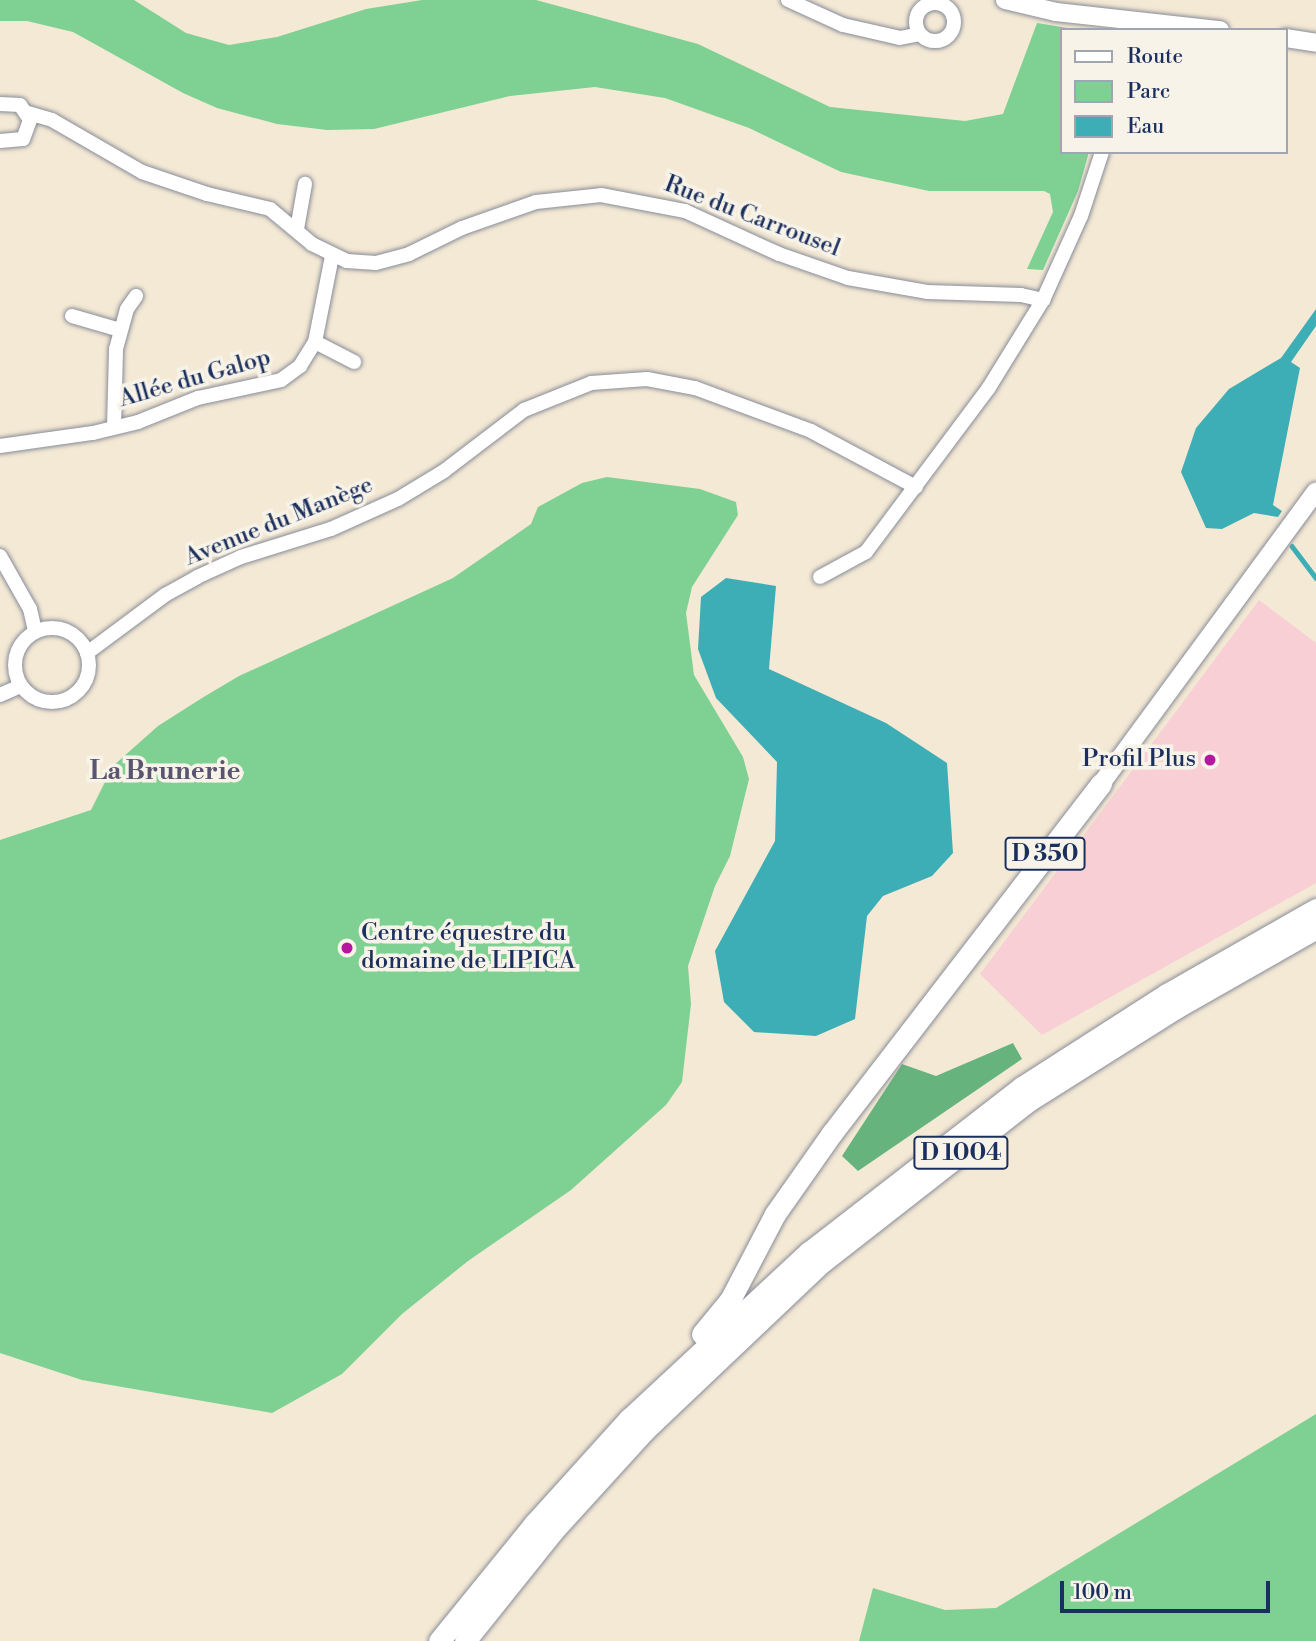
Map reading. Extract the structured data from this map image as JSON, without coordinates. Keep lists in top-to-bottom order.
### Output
{
  "streets": {
    "highway": ["D 350", "D 1004"],
    "street": ["Rue du Carrousel", "Allée du Galop", "Avenue du Manège"]
  },
  "crossings": [
    ["Rue du Carrousel", "Allée du Galop"],
    ["D 350", "D 1004"]
  ],
  "districts": ["La Brunerie"],
  "places": ["Profil Plus", "Centre équestre du domaine de LIPICA"],
  "legend": ["Route", "Parc", "Eau"],
  "scale_bar": "100 m"
}
